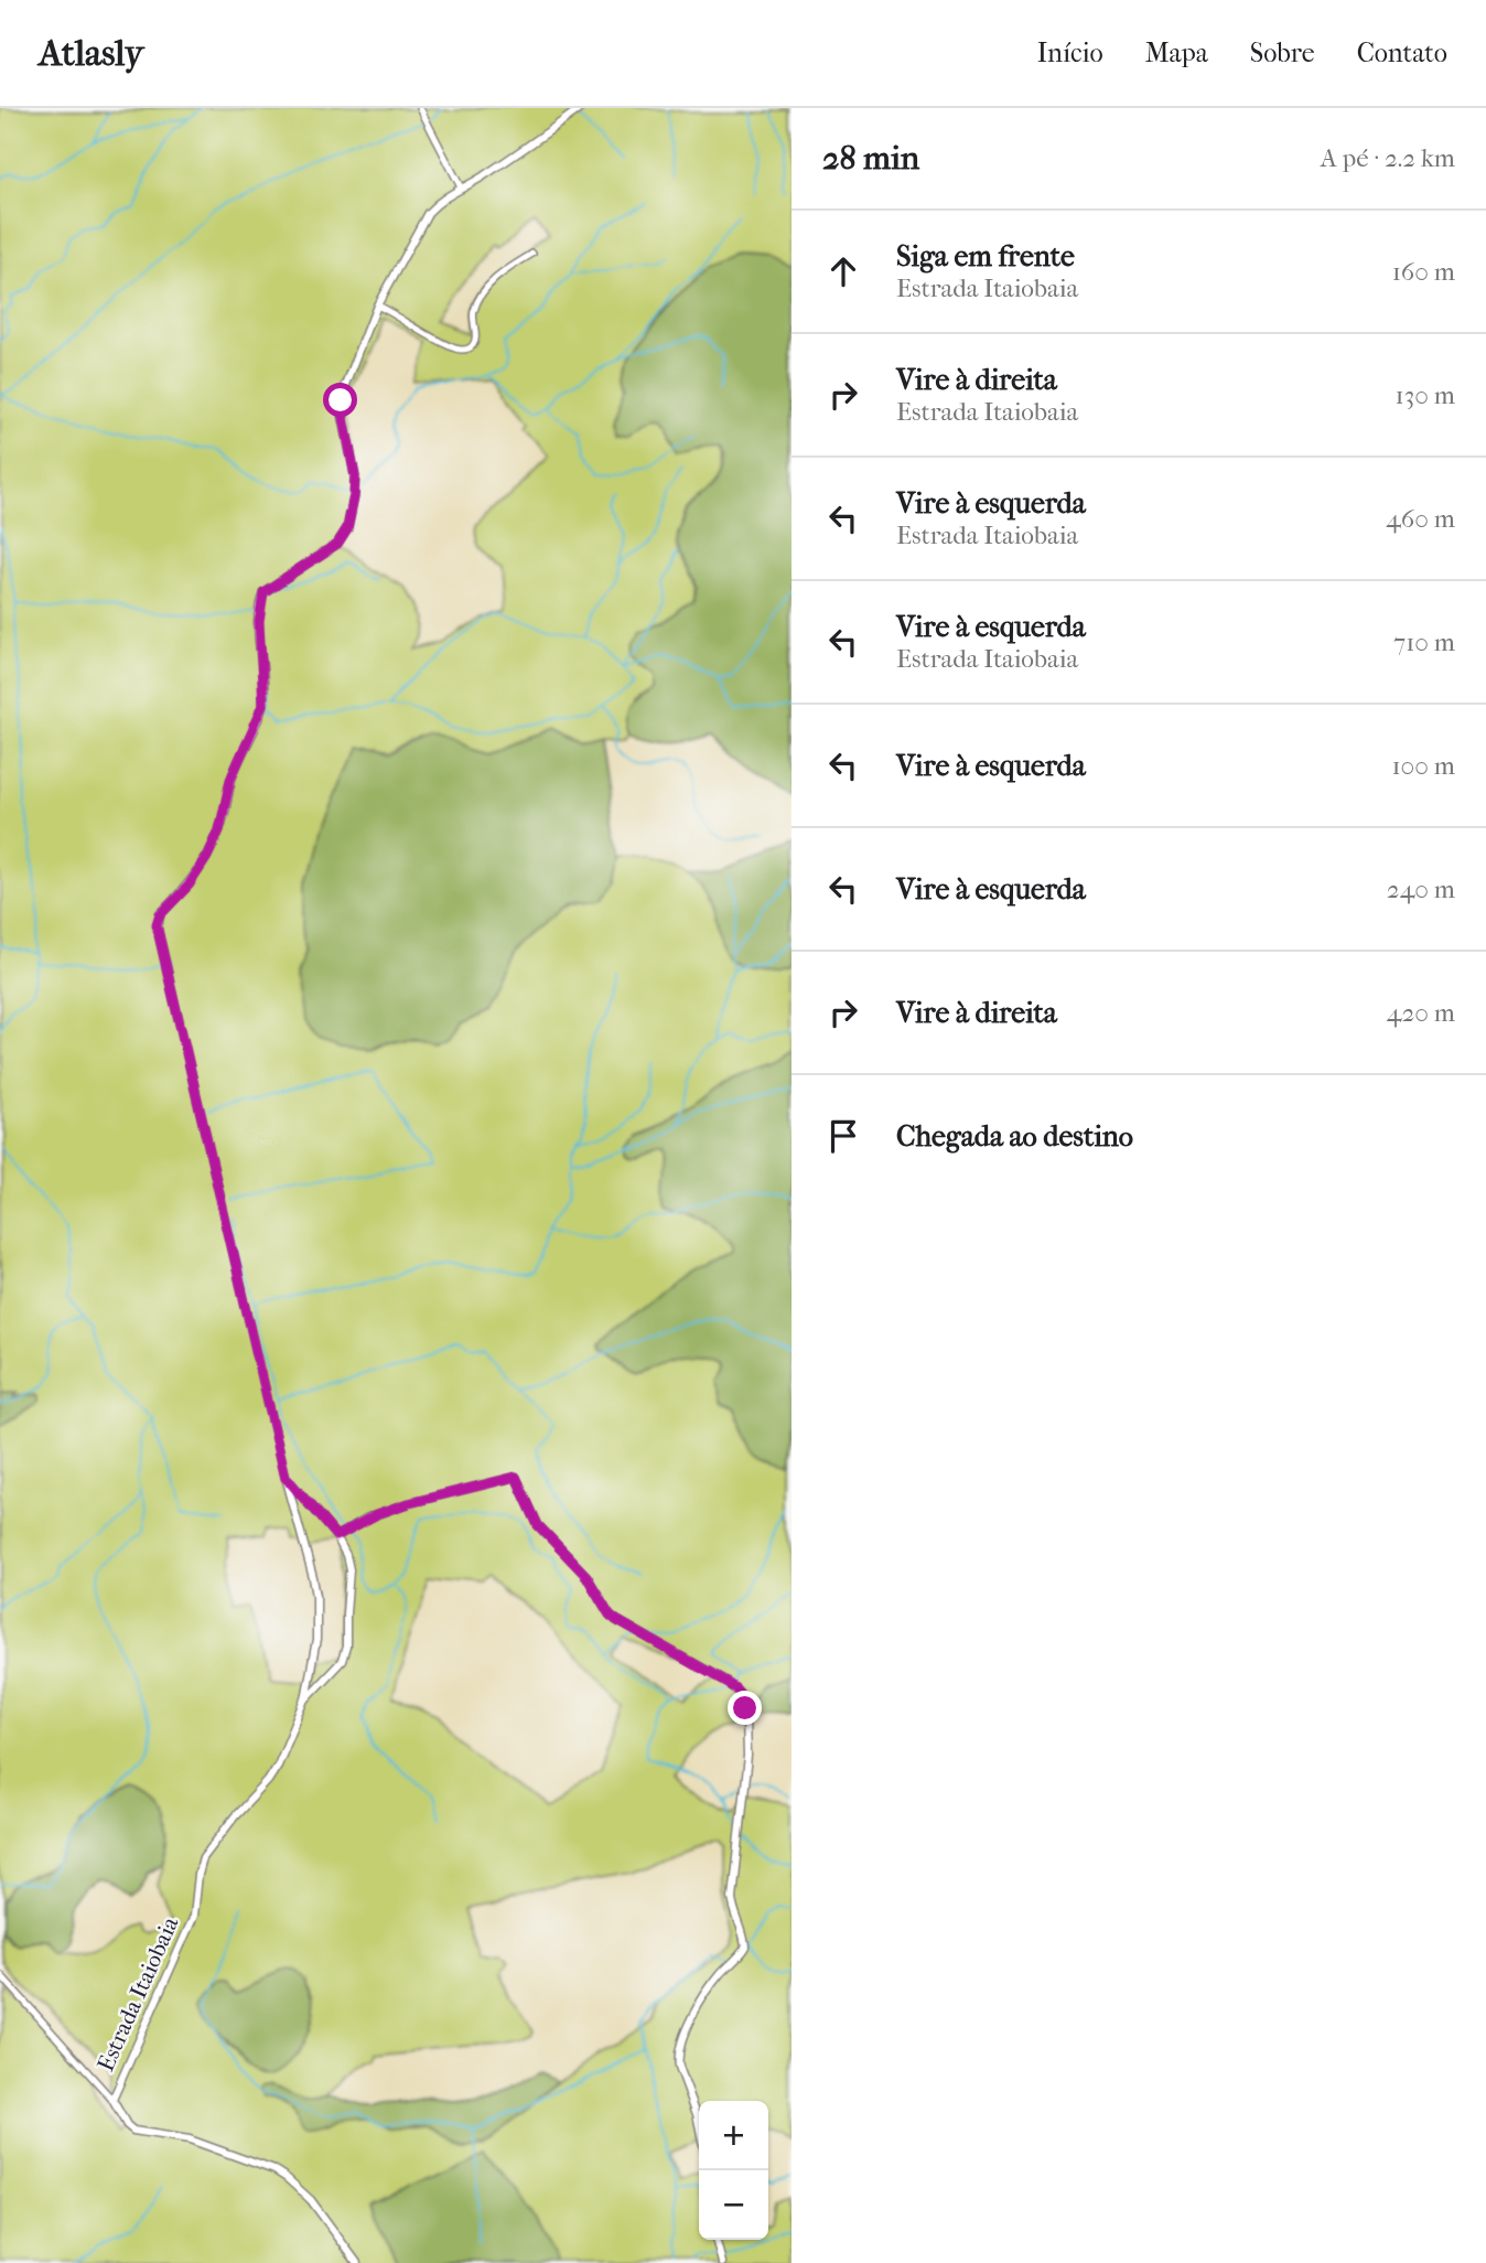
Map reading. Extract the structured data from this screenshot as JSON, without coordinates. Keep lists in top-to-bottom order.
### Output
{
  "streets": {
    "street": ["Estrada Itaiobaia"]
  },
  "page": {
    "header": "Atlasly",
    "nav": [
      "Início",
      "Mapa",
      "Sobre",
      "Contato"
    ],
    "heading": ["28 min", "A pé · 2.2 km"],
    "list": [
      ["Siga em frente", "Estrada Itaiobaia", "160 m"],
      ["Vire à direita", "Estrada Itaiobaia", "130 m"],
      ["Vire à esquerda", "Estrada Itaiobaia", "460 m"],
      ["Vire à esquerda", "Estrada Itaiobaia", "710 m"],
      ["Vire à esquerda", "100 m"],
      ["Vire à esquerda", "240 m"],
      ["Vire à direita", "420 m"],
      "Chegada ao destino"
    ],
    "map_buttons": ["+", "−"]
  }
}
